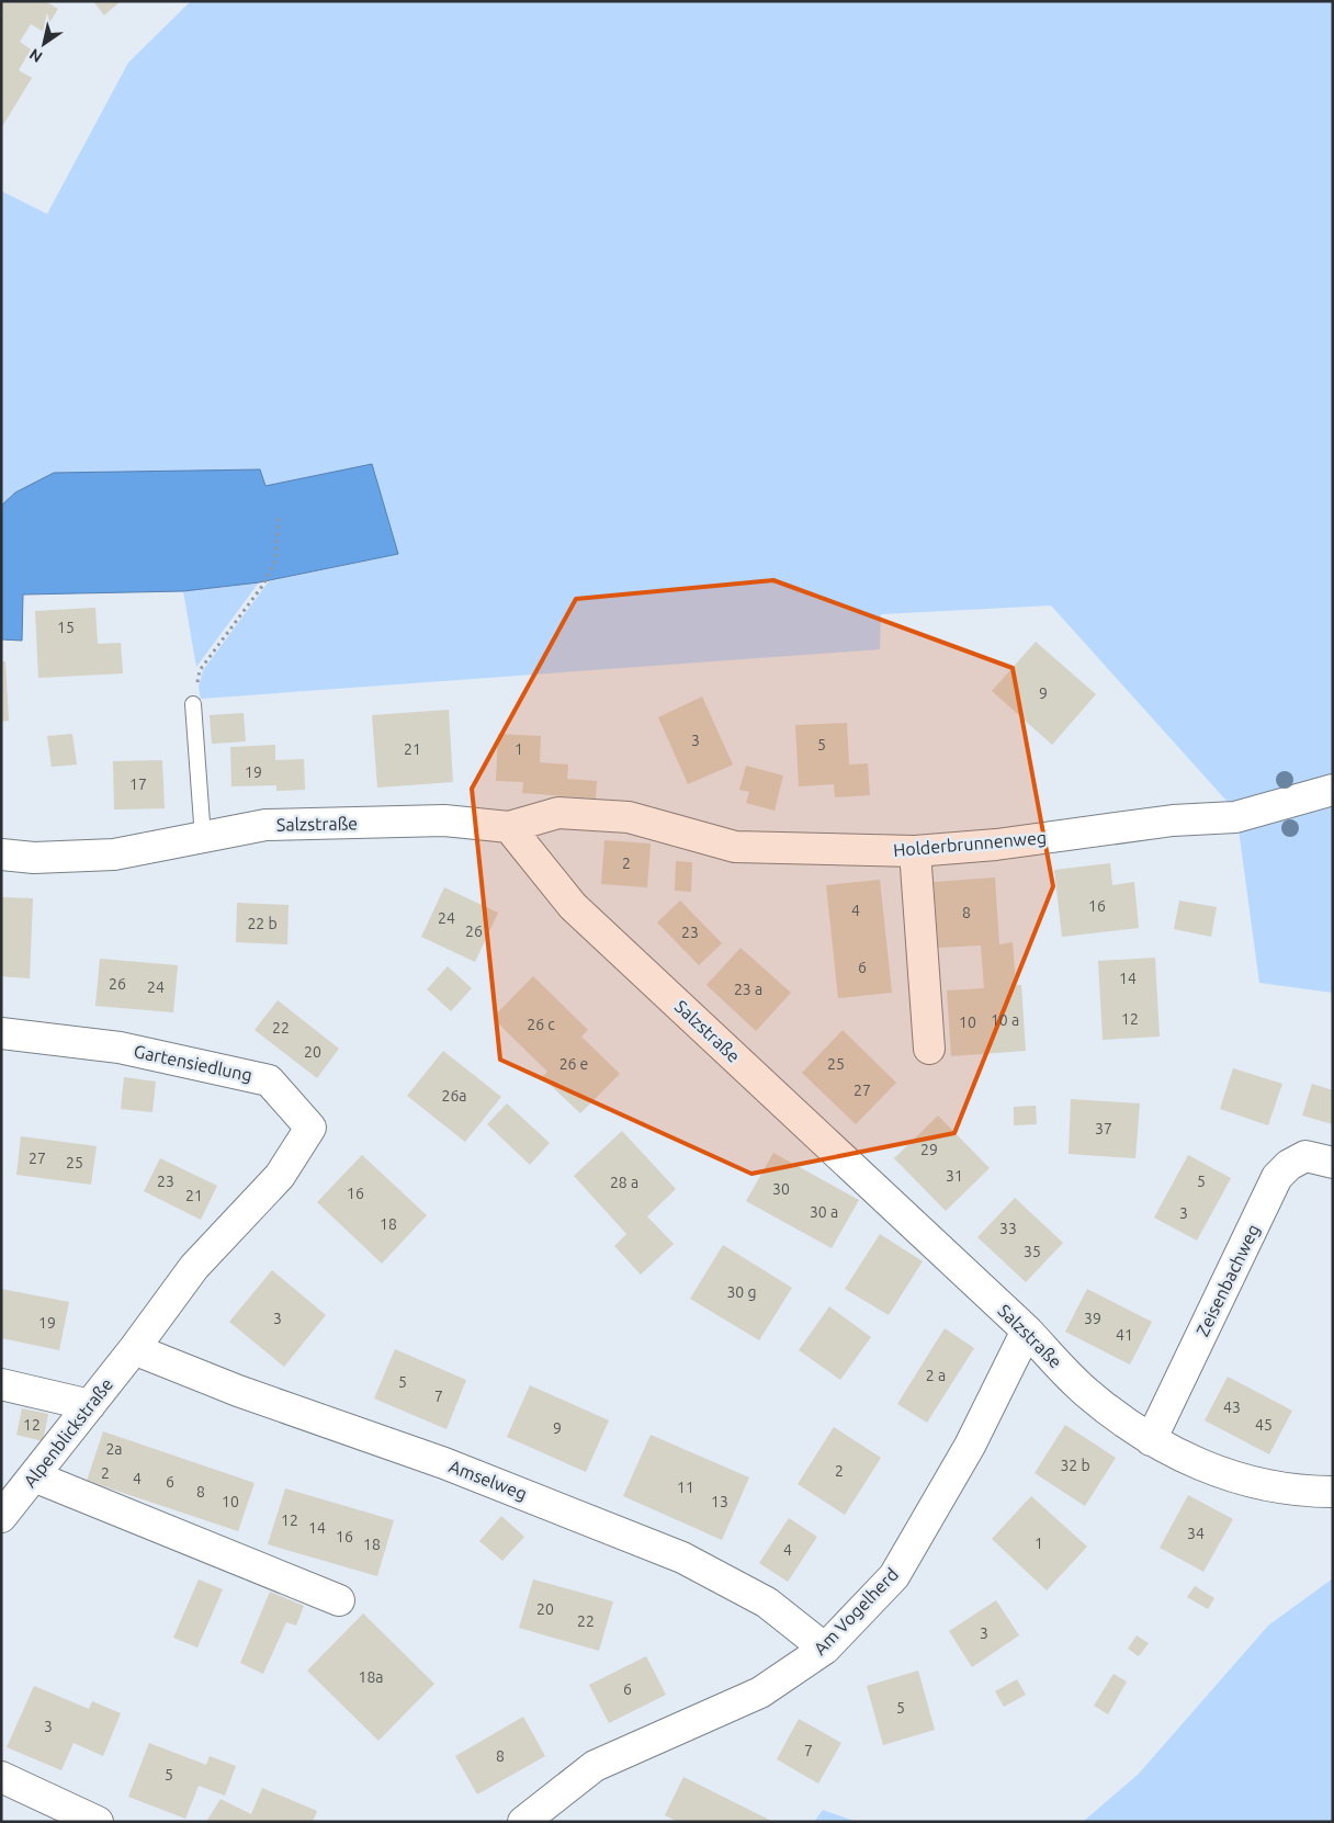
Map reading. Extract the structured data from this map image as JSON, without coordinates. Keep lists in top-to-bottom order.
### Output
{
  "streets": {
    "street": [
      "Salzstraße",
      "Holderbrunnenweg",
      "Gartensiedlung",
      "Zeisenbachweg",
      "Alpenblickstraße",
      "Amselweg",
      "Am Vogelherd"
    ]
  },
  "crossings": [
    ["Salzstraße", "Holderbrunnenweg"],
    ["Salzstraße", "Zeisenbachweg"],
    ["Salzstraße", "Am Vogelherd"],
    ["Gartensiedlung", "Alpenblickstraße"],
    ["Gartensiedlung", "Amselweg"],
    ["Alpenblickstraße", "Amselweg"],
    ["Amselweg", "Am Vogelherd"]
  ],
  "house_numbers": [
    "15",
    "9",
    "3",
    "5",
    "21",
    "1",
    "19",
    "17",
    "2",
    "16",
    "4",
    "8",
    "24",
    "22 b",
    "26",
    "23",
    "6",
    "14",
    "26",
    "24",
    "23 a",
    "12",
    "10 a",
    "10",
    "26 c",
    "22",
    "20",
    "26 e",
    "25",
    "27",
    "26a",
    "37",
    "29",
    "27",
    "25",
    "31",
    "23",
    "5",
    "28 a",
    "30",
    "16",
    "21",
    "30 a",
    "3",
    "18",
    "33",
    "35",
    "30 g",
    "3",
    "39",
    "19",
    "41",
    "2 a",
    "5",
    "7",
    "43",
    "12",
    "45",
    "9",
    "2a",
    "32 b",
    "2",
    "2",
    "4",
    "6",
    "11",
    "8",
    "10",
    "13",
    "12",
    "14",
    "34",
    "16",
    "1",
    "18",
    "4",
    "20",
    "22",
    "3",
    "18a",
    "6",
    "5",
    "3",
    "7",
    "8",
    "5"
  ],
  "north": "bottom left"
}
